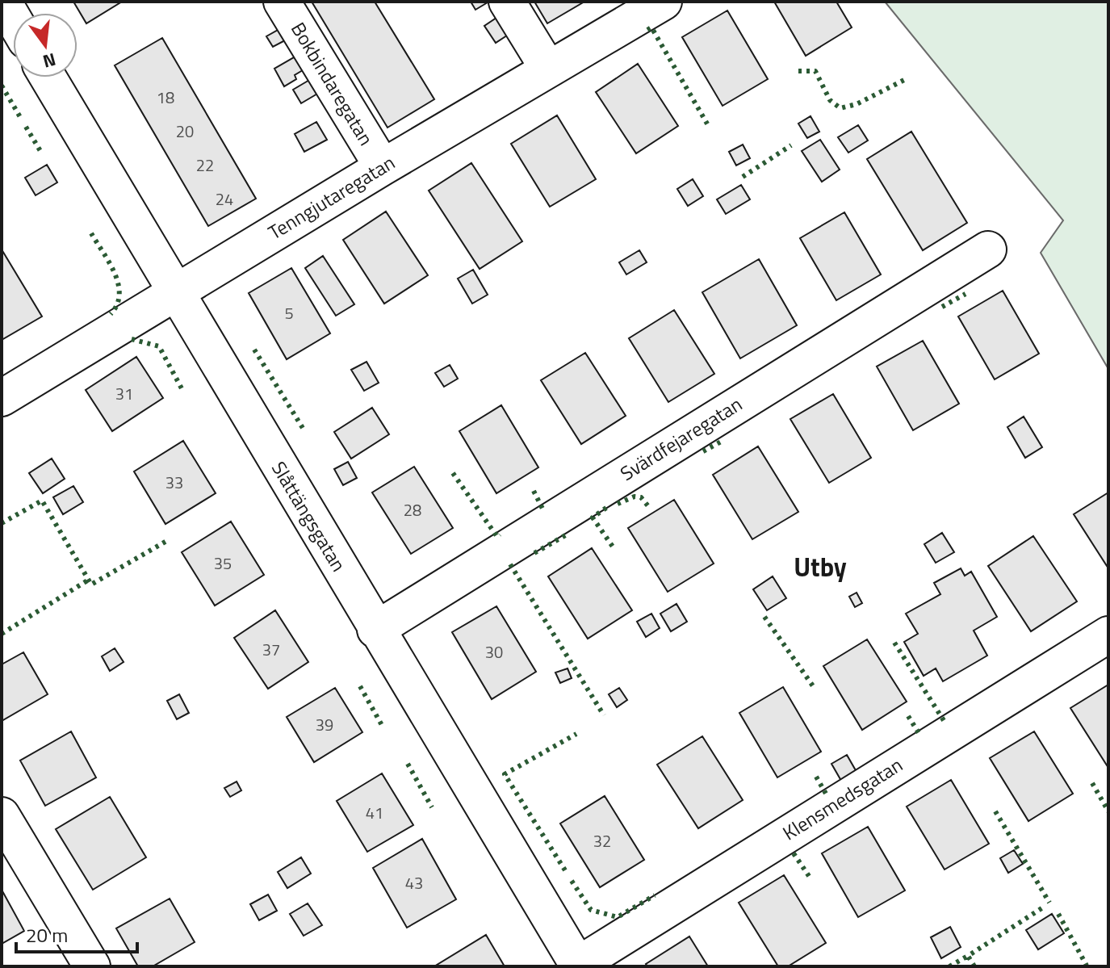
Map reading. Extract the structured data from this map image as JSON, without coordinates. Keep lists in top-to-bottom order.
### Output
{
  "streets": {
    "street": [
      "Bokbindaregatan",
      "Tenngjutaregatan",
      "Svärdfejaregatan",
      "Slåttängsgatan",
      "Klensmedsgatan"
    ]
  },
  "crossings": [
    ["Bokbindaregatan", "Tenngjutaregatan"],
    ["Tenngjutaregatan", "Slåttängsgatan"],
    ["Svärdfejaregatan", "Slåttängsgatan"],
    ["Slåttängsgatan", "Klensmedsgatan"]
  ],
  "districts": ["Utby"],
  "house_numbers": [
    "18",
    "20",
    "22",
    "24",
    "5",
    "31",
    "33",
    "28",
    "35",
    "37",
    "30",
    "39",
    "41",
    "32",
    "43"
  ],
  "scale_bar": "20 m",
  "north": "bottom"
}
